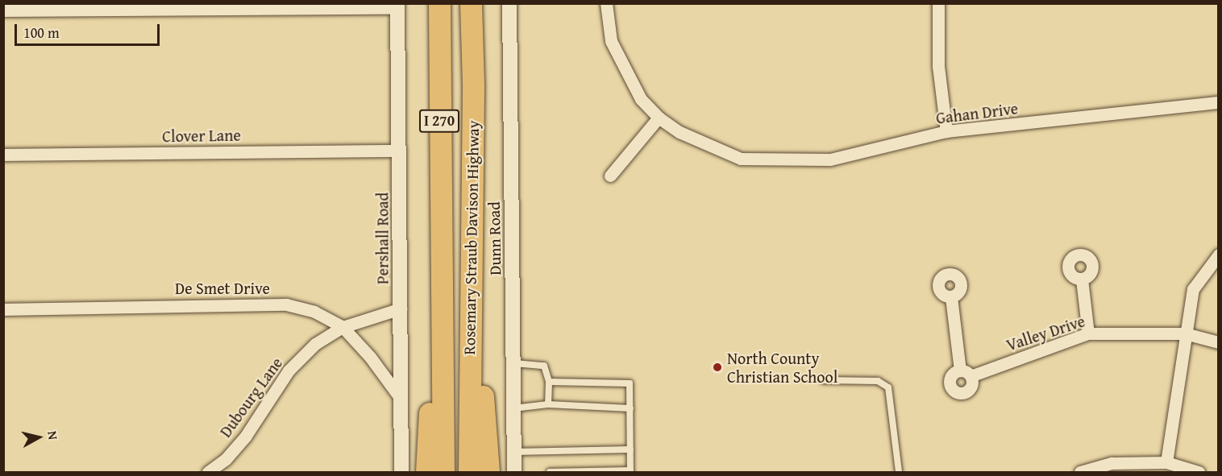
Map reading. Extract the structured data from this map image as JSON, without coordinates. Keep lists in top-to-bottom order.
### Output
{
  "streets": {
    "highway": ["I 270", "Rosemary Straub Davison Highway"],
    "street": [
      "Gahan Drive",
      "Clover Lane",
      "Pershall Road",
      "Dunn Road",
      "De Smet Drive",
      "Valley Drive",
      "Dubourg Lane"
    ]
  },
  "crossings": [
    ["Clover Lane", "Pershall Road"],
    ["Pershall Road", "De Smet Drive"],
    ["Pershall Road", "Dubourg Lane"],
    ["De Smet Drive", "Dubourg Lane"]
  ],
  "places": ["North County Christian School"],
  "scale_bar": "100 m",
  "north": "right"
}
